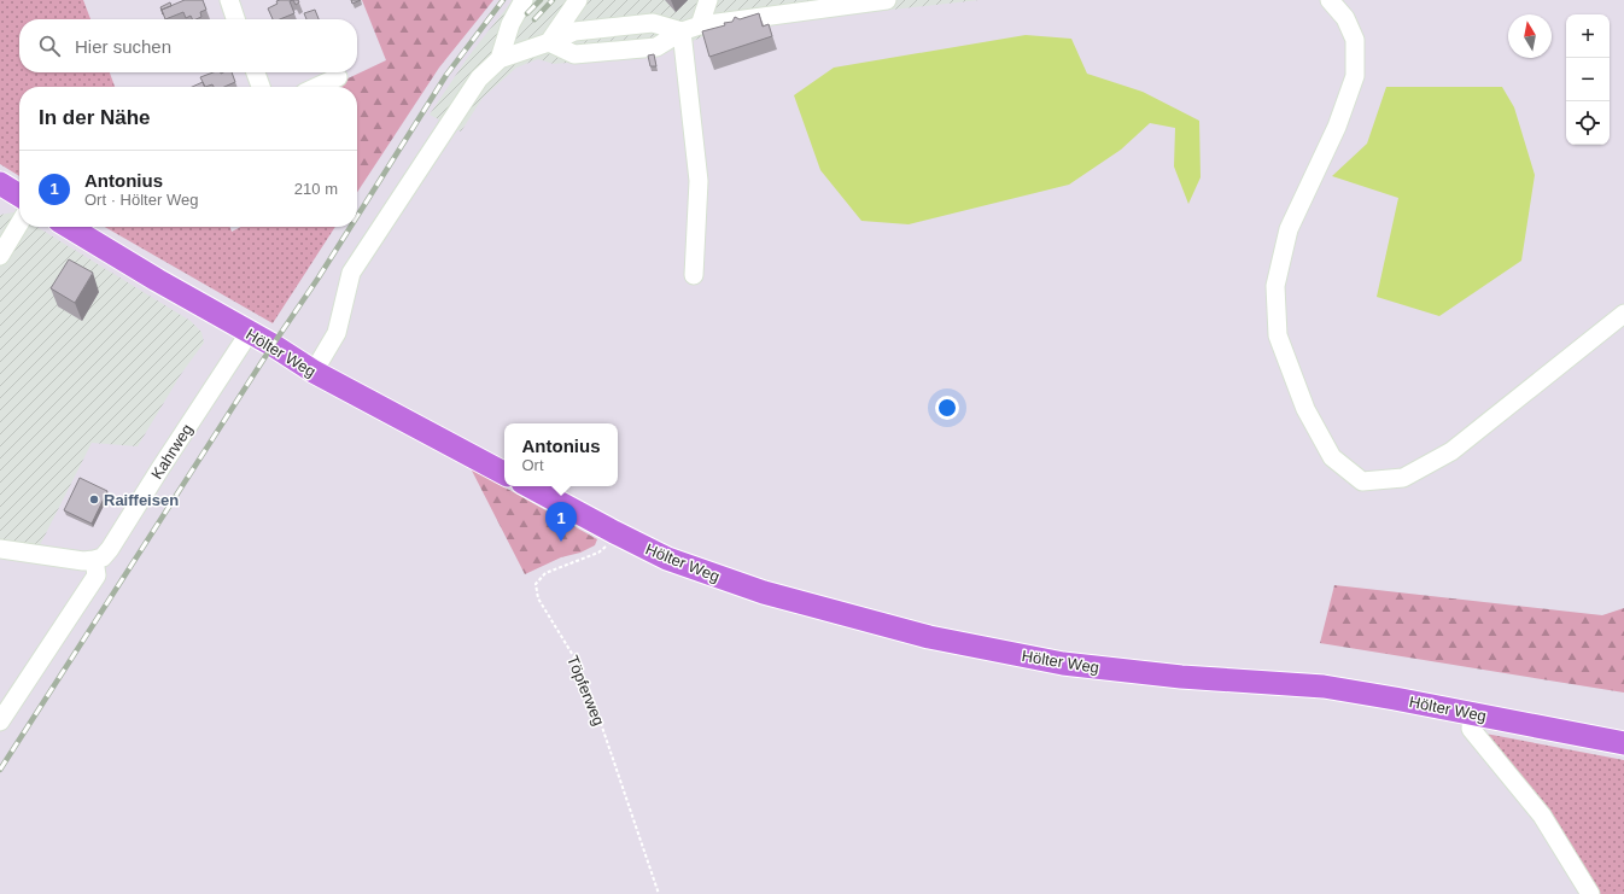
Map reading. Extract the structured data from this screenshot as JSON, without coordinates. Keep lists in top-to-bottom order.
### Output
{
  "streets": {
    "main road": ["Hölter Weg"],
    "street": ["Kahrweg"],
    "path": ["Töpferweg"]
  },
  "crossings": [
    ["Hölter Weg", "Kahrweg"],
    ["Hölter Weg", "Töpferweg"]
  ],
  "places": ["Raiffeisen"],
  "north": "top",
  "page": {
    "map_buttons": ["+", "−"],
    "search": "Hier suchen",
    "heading": "In der Nähe",
    "list": [
      {
        "mark": "1",
        "name": "Antonius",
        "note": "Ort · Hölter Weg",
        "value": "210 m"
      }
    ],
    "popup": ["Antonius", "Ort"],
    "pins": "1"
  }
}
